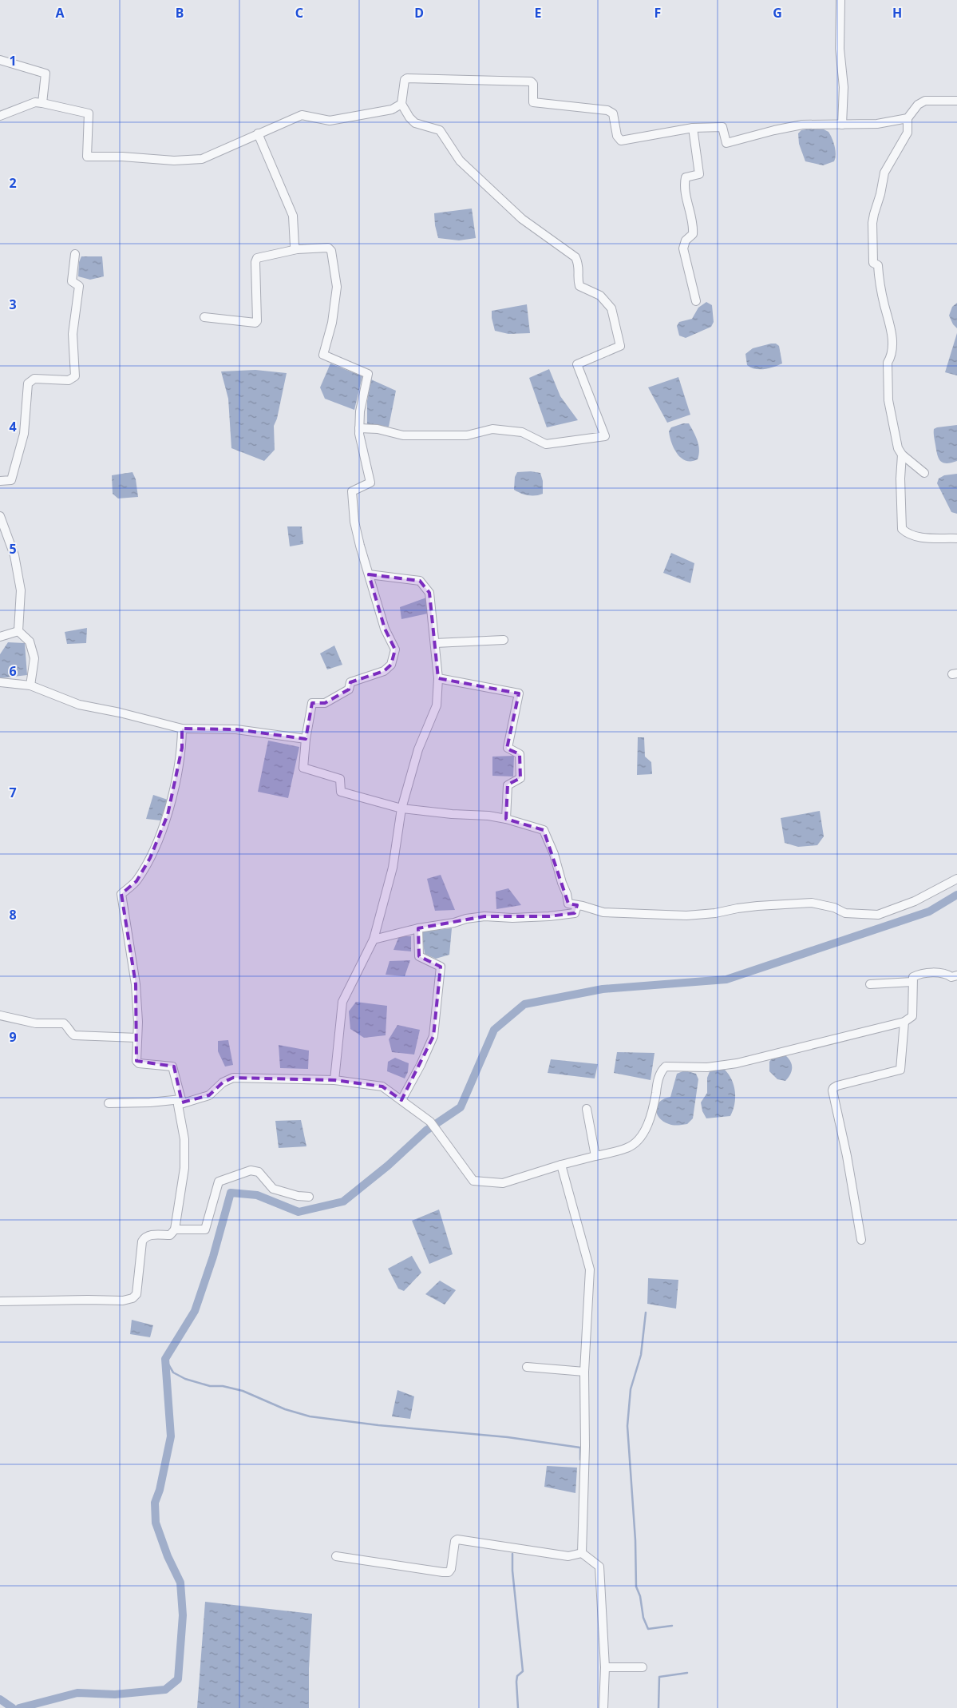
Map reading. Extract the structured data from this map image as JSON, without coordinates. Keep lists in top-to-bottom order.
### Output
{
  "grid": {
    "columns": [
      "A",
      "B",
      "C",
      "D",
      "E",
      "F",
      "G",
      "H"
    ],
    "rows": [
      "1",
      "2",
      "3",
      "4",
      "5",
      "6",
      "7",
      "8",
      "9"
    ]
  }
}
